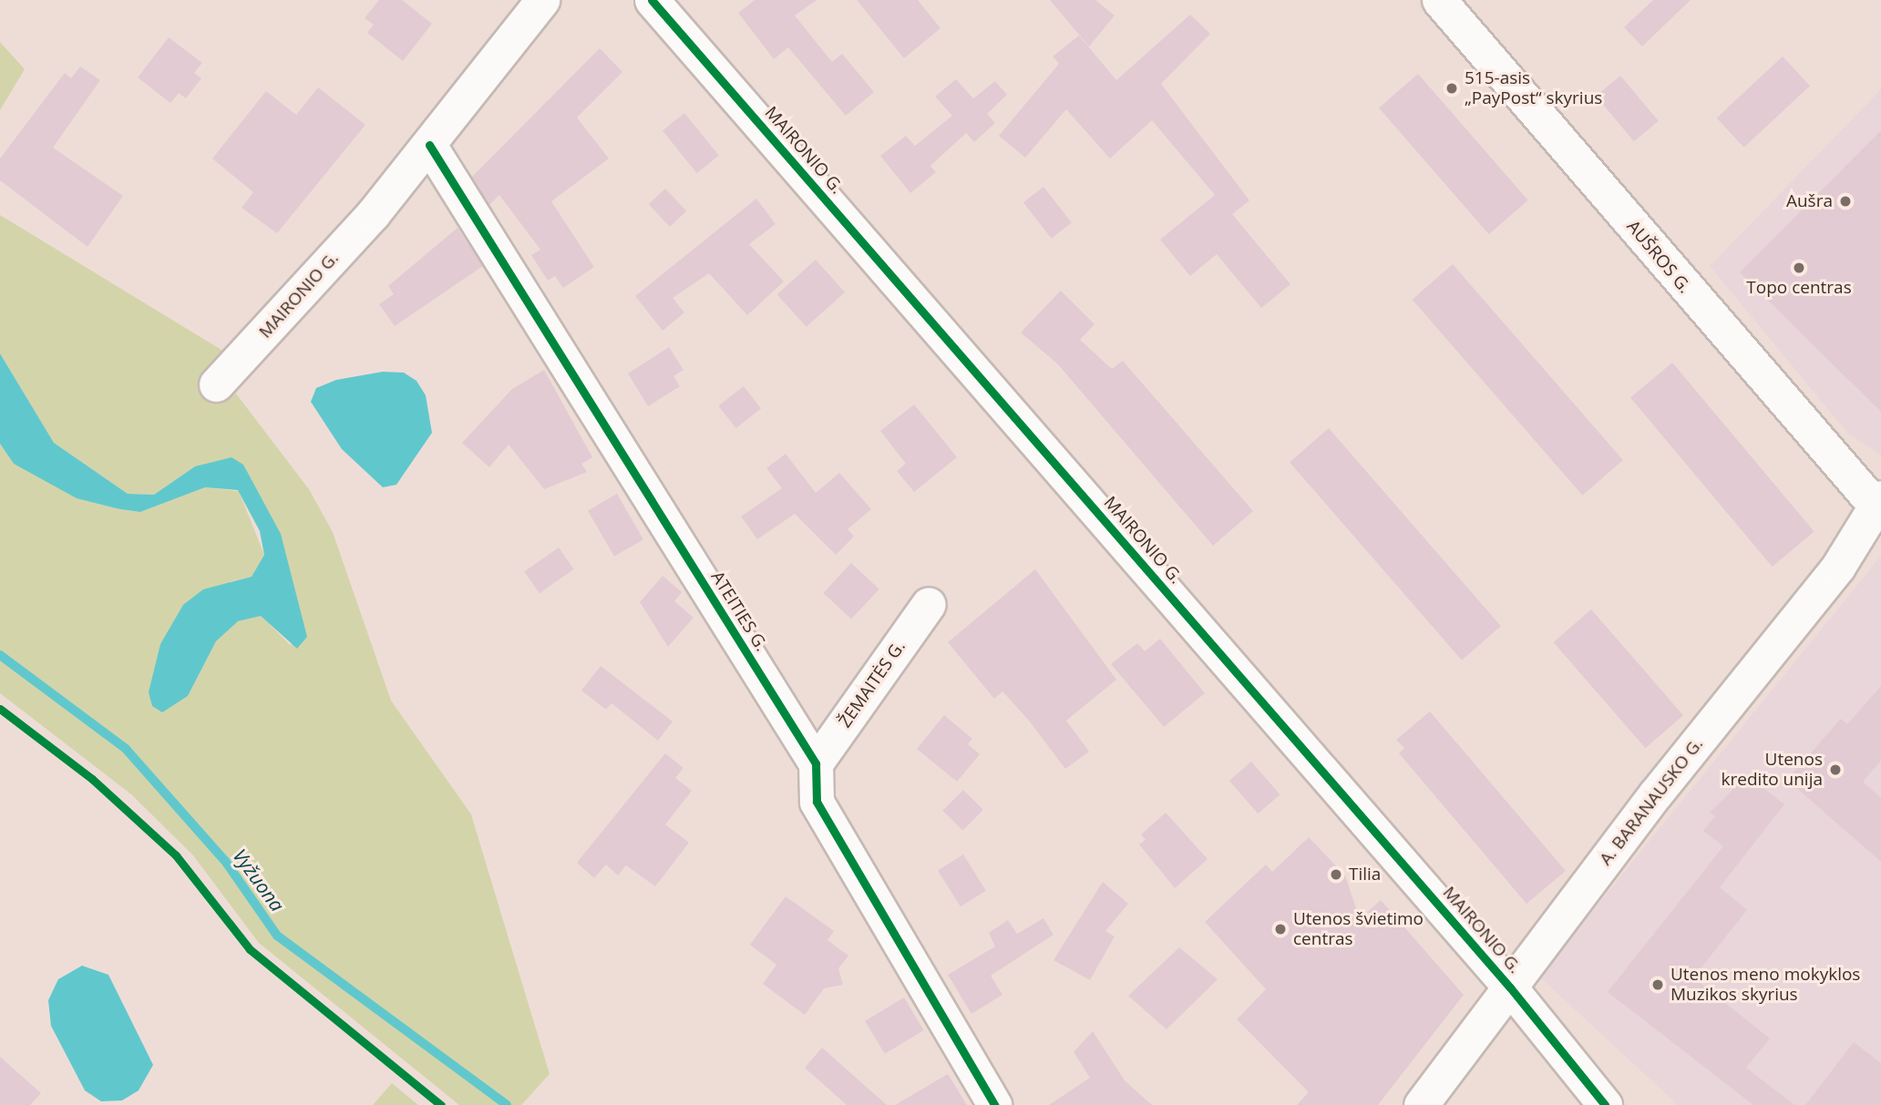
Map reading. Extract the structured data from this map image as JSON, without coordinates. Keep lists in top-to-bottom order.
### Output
{
  "streets": {
    "street": [
      "MAIRONIO G.",
      "AUŠROS G.",
      "ATEITIES G.",
      "ŽEMAITĖS G.",
      "A. BARANAUSKO G."
    ]
  },
  "crossings": [
    ["MAIRONIO G.", "ATEITIES G."],
    ["MAIRONIO G.", "A. BARANAUSKO G."],
    ["AUŠROS G.", "A. BARANAUSKO G."],
    ["ATEITIES G.", "ŽEMAITĖS G."]
  ],
  "water": ["Vyžuona"],
  "places": [
    "515-asis „PayPost“ skyrius",
    "Aušra",
    "Topo centras",
    "Utenos kredito unija",
    "Tilia",
    "Utenos švietimo centras",
    "Utenos meno mokyklos Muzikos skyrius"
  ]
}
